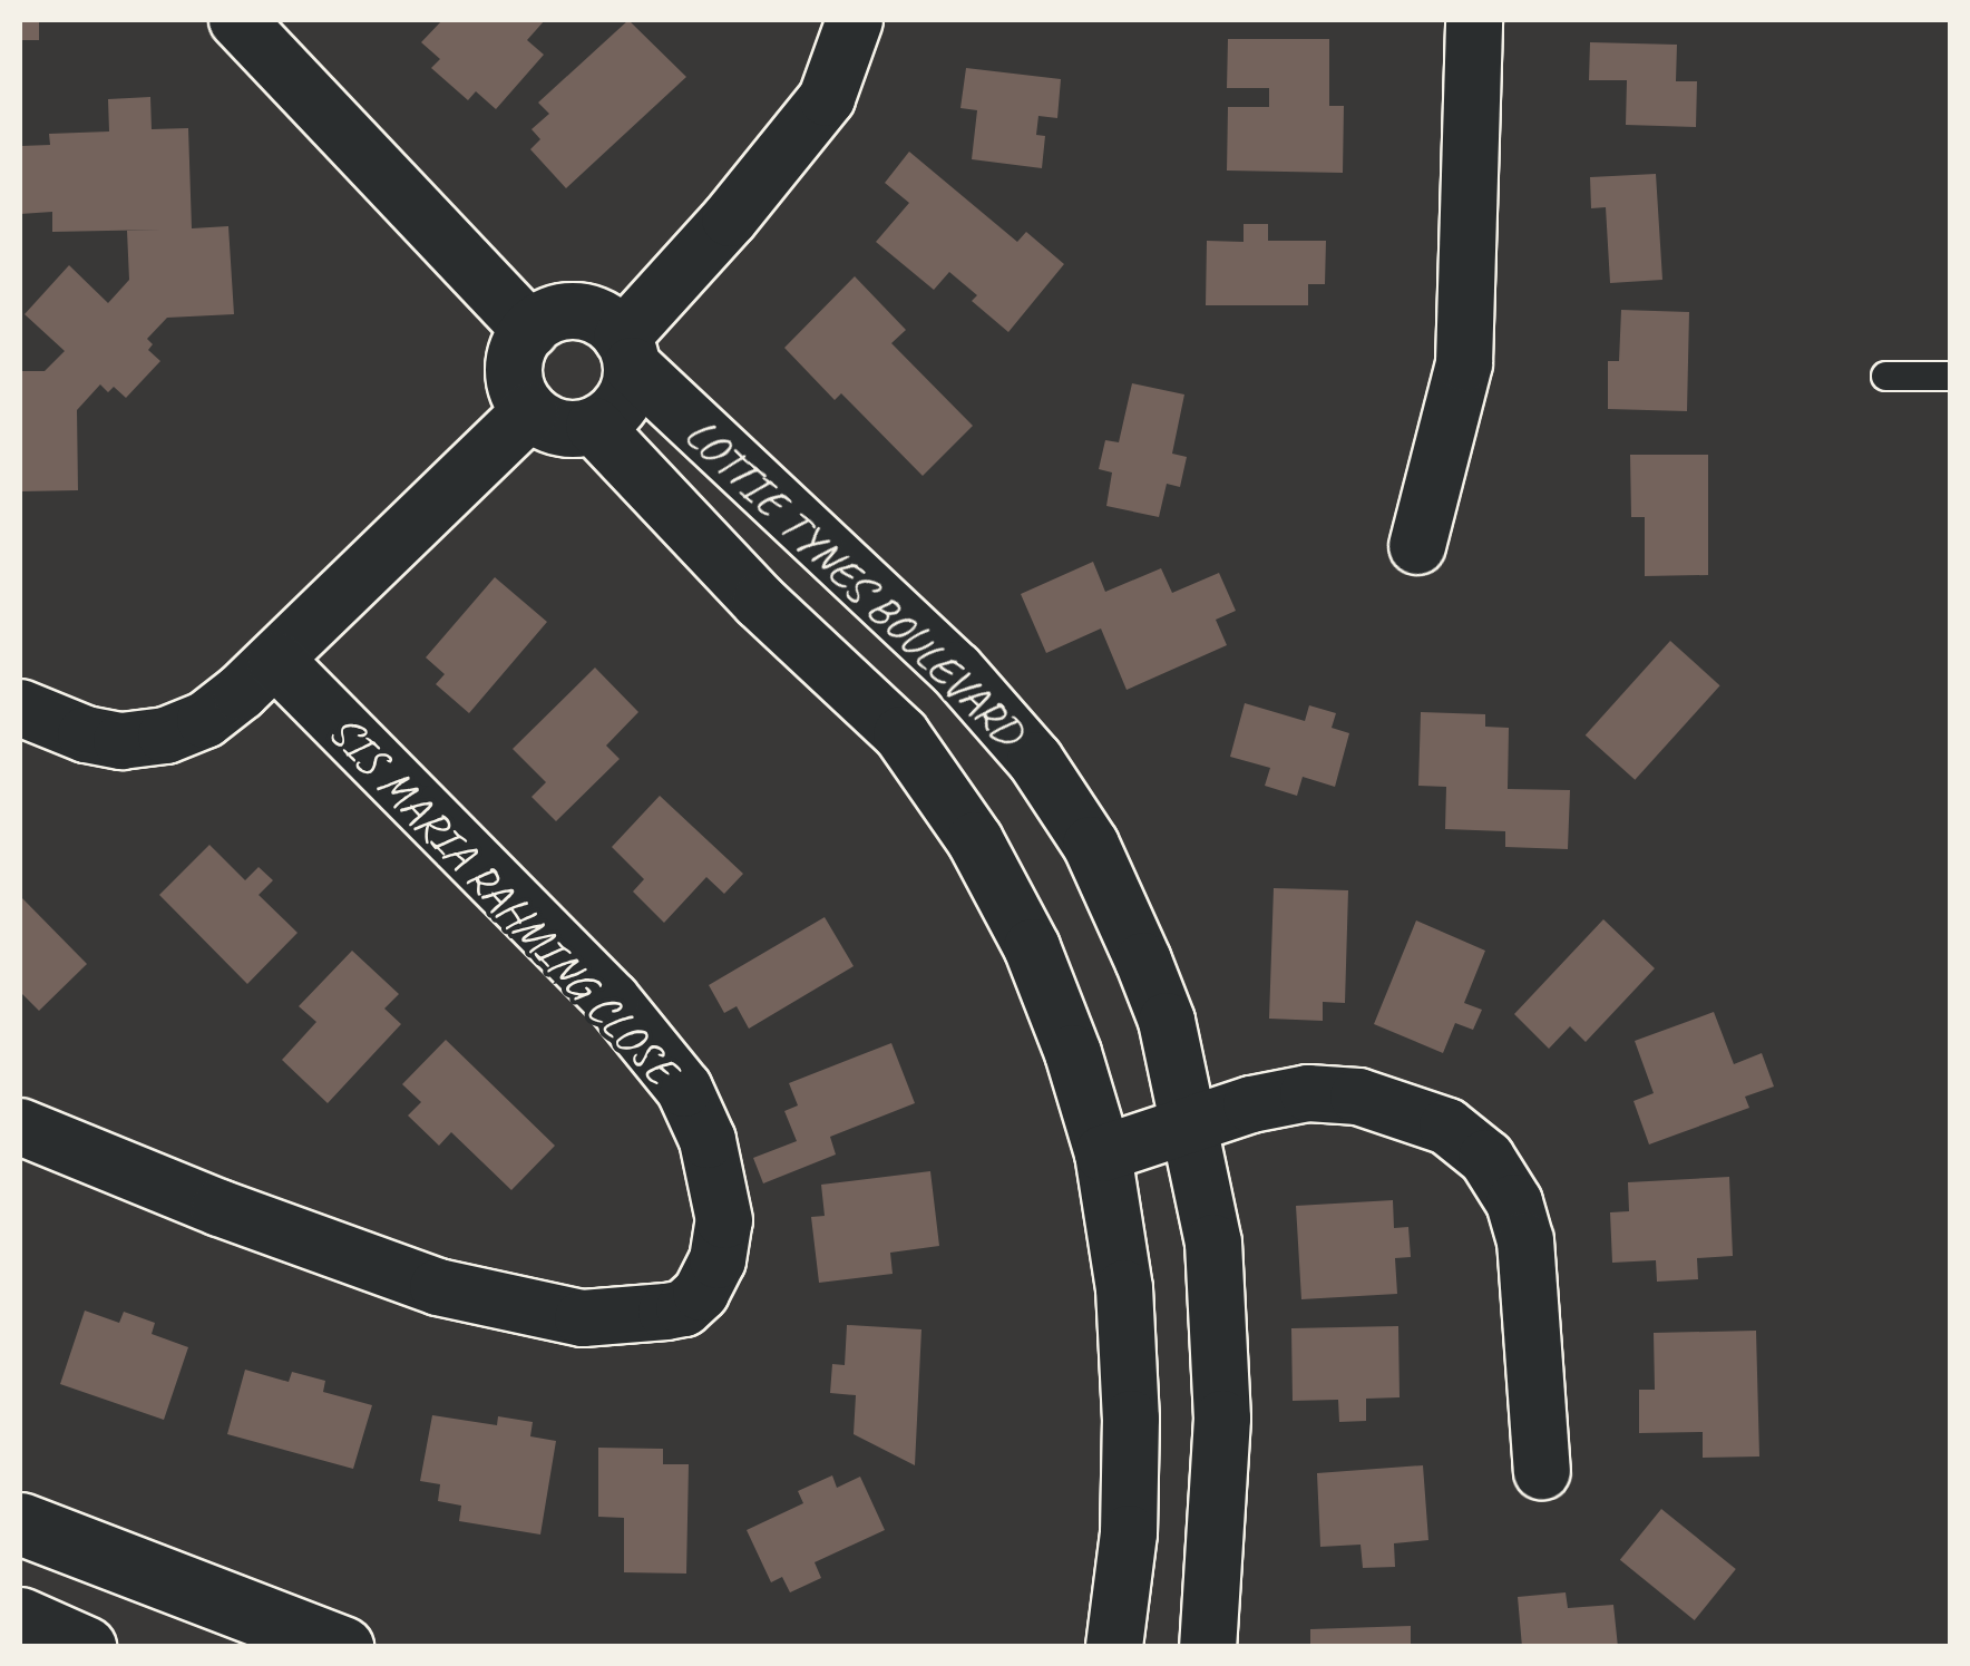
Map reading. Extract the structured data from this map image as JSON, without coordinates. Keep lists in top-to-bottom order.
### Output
{
  "streets": {
    "street": ["LOTTIE TYNES BOULEVARD", "SIS MARIA RAHMING CLOSE"]
  }
}
